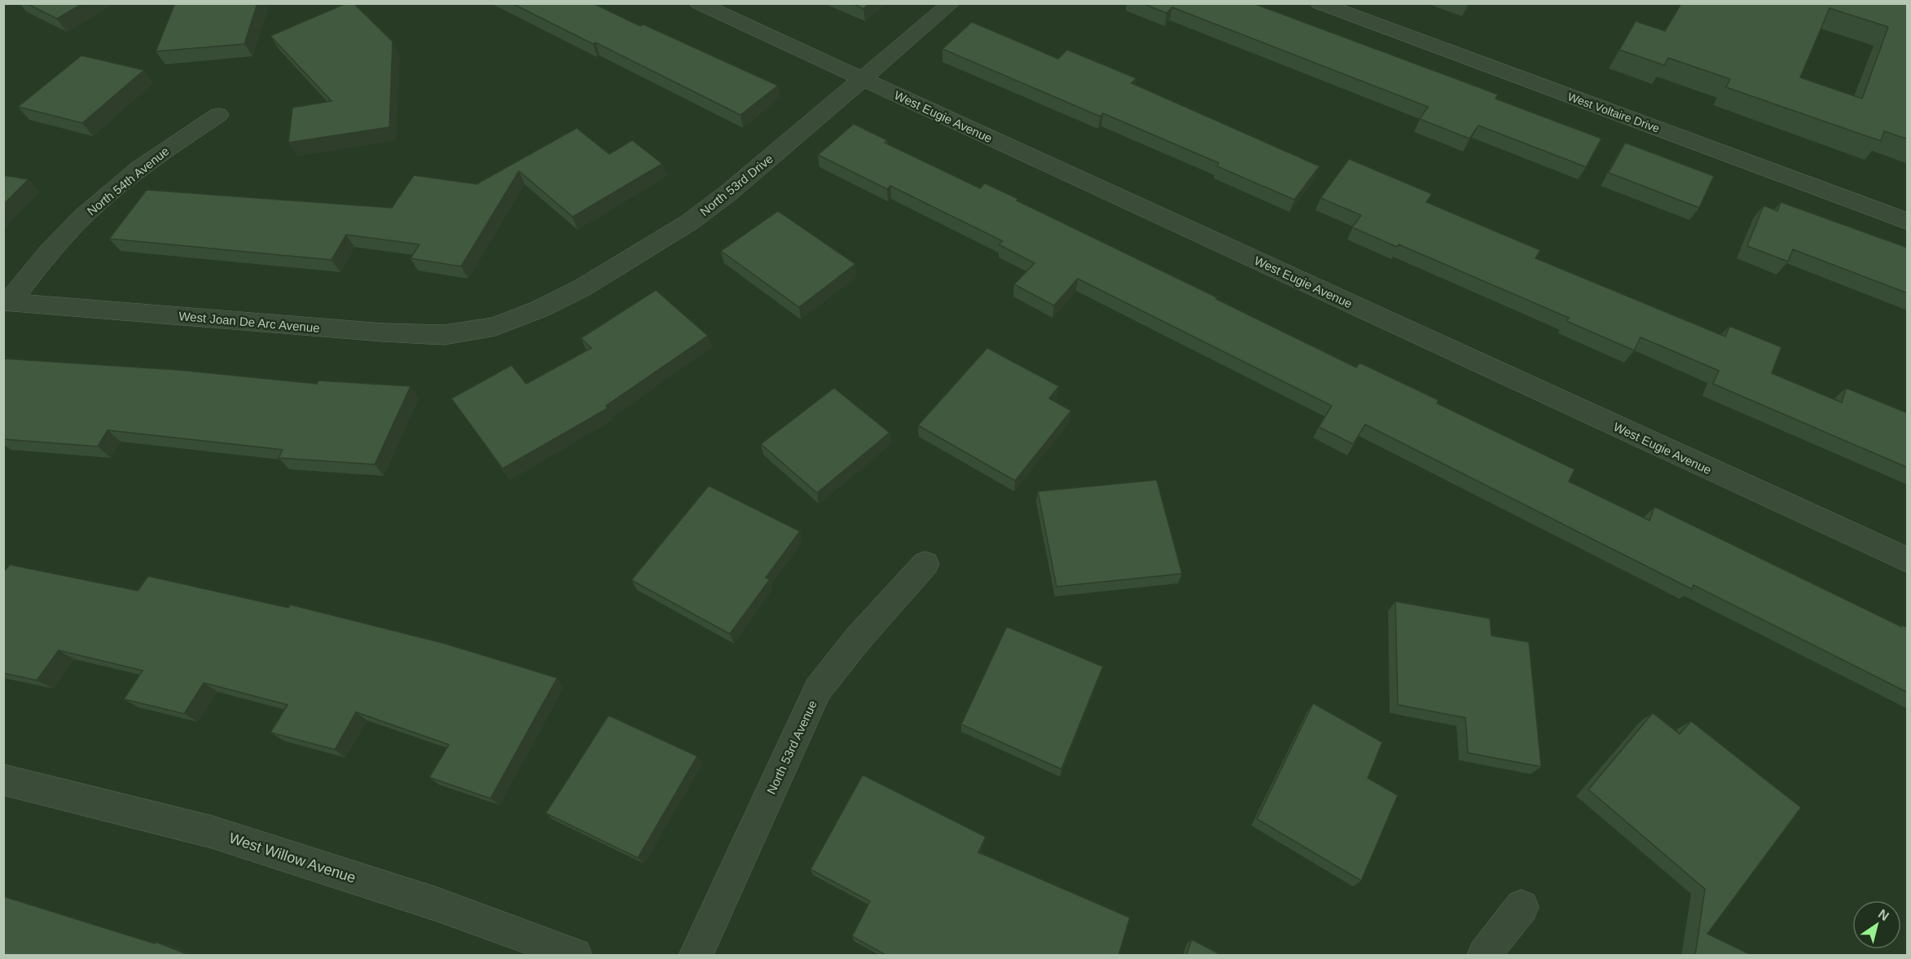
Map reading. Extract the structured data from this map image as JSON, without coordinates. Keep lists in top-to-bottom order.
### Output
{
  "streets": {
    "street": [
      "West Voltaire Drive",
      "West Eugie Avenue",
      "North 54th Avenue",
      "North 53rd Drive",
      "West Joan De Arc Avenue",
      "North 53rd Avenue",
      "West Willow Avenue"
    ]
  },
  "crossings": [
    ["West Eugie Avenue", "North 53rd Drive"],
    ["North 54th Avenue", "West Joan De Arc Avenue"],
    ["North 53rd Drive", "West Joan De Arc Avenue"]
  ],
  "north": "top right"
}
